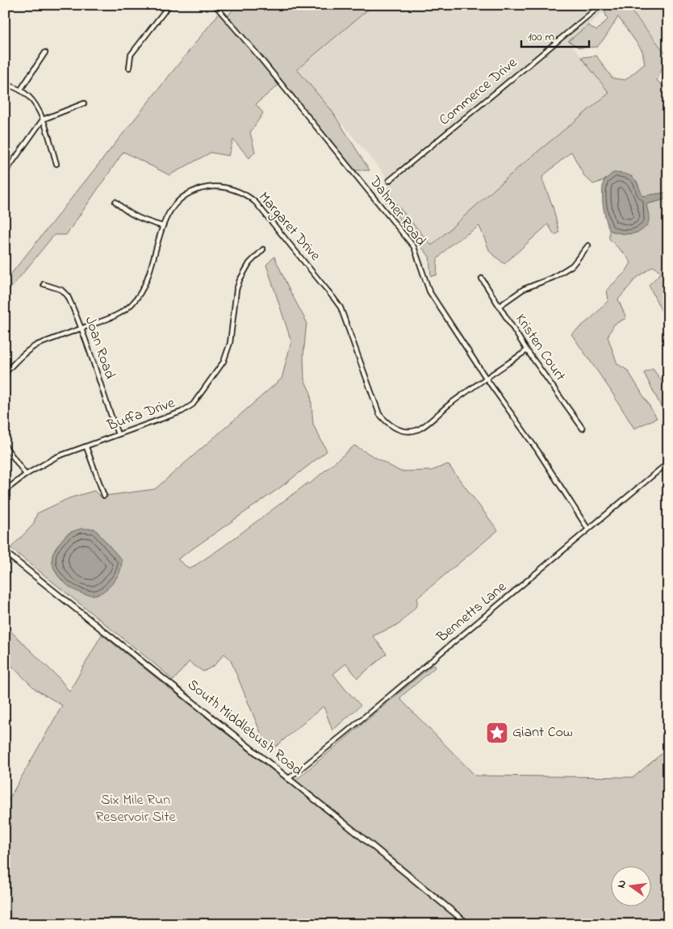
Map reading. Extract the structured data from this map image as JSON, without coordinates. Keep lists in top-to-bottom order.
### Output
{
  "streets": {
    "street": [
      "Commerce Drive",
      "Dahmer Road",
      "Margaret Drive",
      "Joan Road",
      "Kristen Court",
      "Buffa Drive",
      "Bennetts Lane",
      "South Middlebush Road"
    ]
  },
  "crossings": [
    ["Dahmer Road", "Margaret Drive"],
    ["Dahmer Road", "Bennetts Lane"],
    ["Margaret Drive", "Joan Road"],
    ["Margaret Drive", "Kristen Court"],
    ["Joan Road", "Buffa Drive"],
    ["Bennetts Lane", "South Middlebush Road"]
  ],
  "parks": ["Six Mile Run Reservoir Site"],
  "places": {
    "place": ["Giant Cow"]
  },
  "scale_bar": "100 m",
  "north": "left"
}
